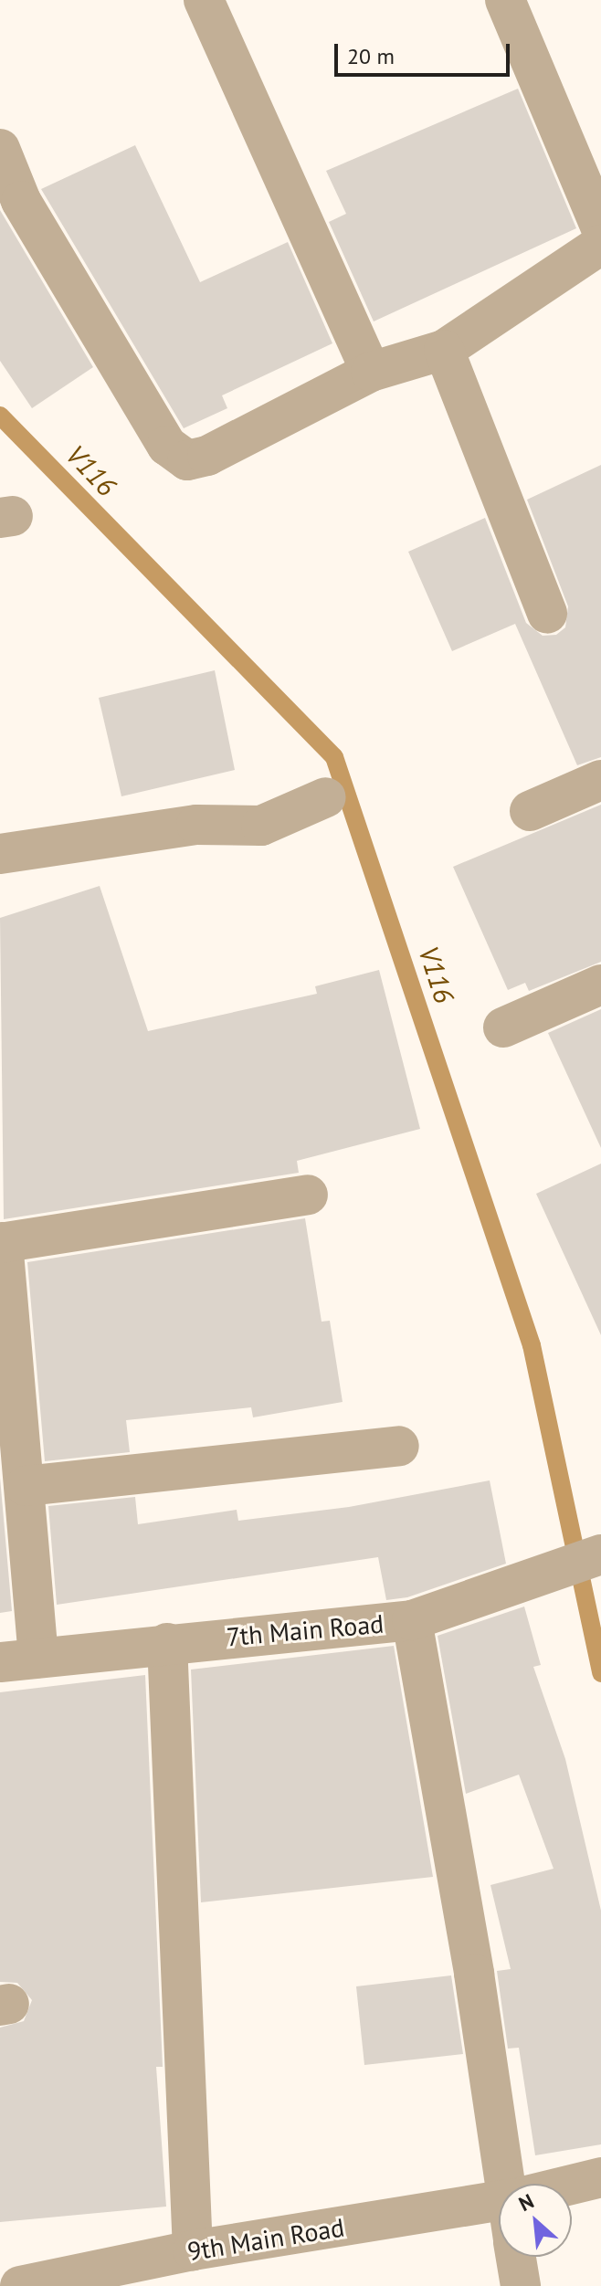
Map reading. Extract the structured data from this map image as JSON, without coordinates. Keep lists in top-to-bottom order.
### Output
{
  "streets": {
    "street": ["7th Main Road", "9th Main Road"]
  },
  "water": ["V116"],
  "scale_bar": "20 m",
  "north": "top left"
}
